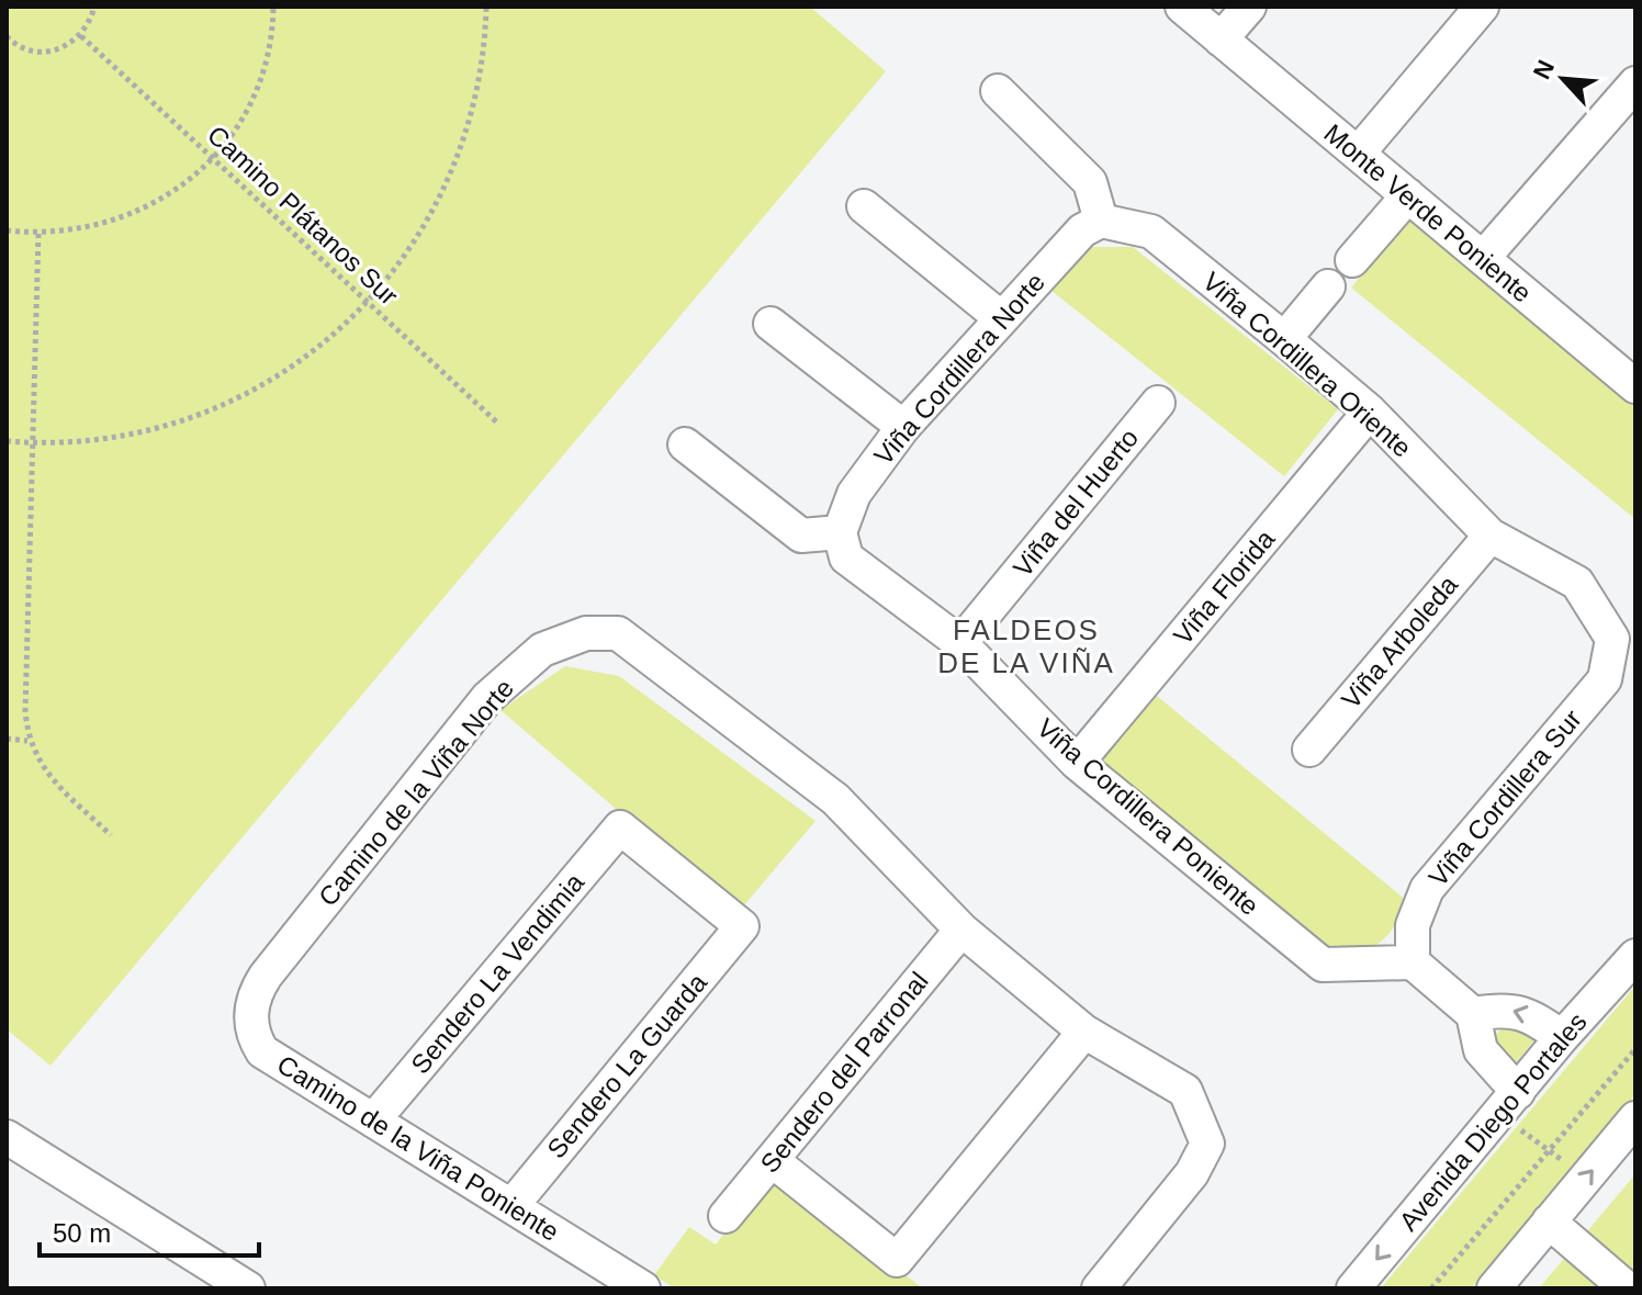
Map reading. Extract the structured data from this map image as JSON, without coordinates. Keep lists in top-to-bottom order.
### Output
{
  "streets": {
    "street": [
      "Monte Verde Poniente",
      "Viña Cordillera Oriente",
      "Viña Cordillera Norte",
      "Viña del Huerto",
      "Viña Florida",
      "Viña Arboleda",
      "Camino de la Viña Norte",
      "Viña Cordillera Sur",
      "Viña Cordillera Poniente",
      "Sendero La Vendimia",
      "Sendero La Guarda",
      "Sendero del Parronal",
      "Avenida Diego Portales",
      "Camino de la Viña Poniente"
    ],
    "path": ["Camino Plátanos Sur"]
  },
  "crossings": [
    ["Viña Cordillera Oriente", "Viña Cordillera Norte"],
    ["Viña Cordillera Oriente", "Viña Florida"],
    ["Viña Cordillera Oriente", "Viña Arboleda"],
    ["Viña Cordillera Oriente", "Viña Cordillera Sur"],
    ["Viña Cordillera Norte", "Viña Cordillera Poniente"],
    ["Viña del Huerto", "Viña Cordillera Poniente"],
    ["Viña Florida", "Viña Cordillera Poniente"],
    ["Camino de la Viña Norte", "Sendero del Parronal"],
    ["Camino de la Viña Norte", "Camino de la Viña Poniente"],
    ["Viña Cordillera Sur", "Viña Cordillera Poniente"],
    ["Sendero La Vendimia", "Sendero La Guarda"],
    ["Sendero La Vendimia", "Camino de la Viña Poniente"],
    ["Sendero La Guarda", "Camino de la Viña Poniente"]
  ],
  "districts": ["FALDEOS DE LA VIÑA"],
  "scale_bar": "50 m",
  "north": "top left"
}
